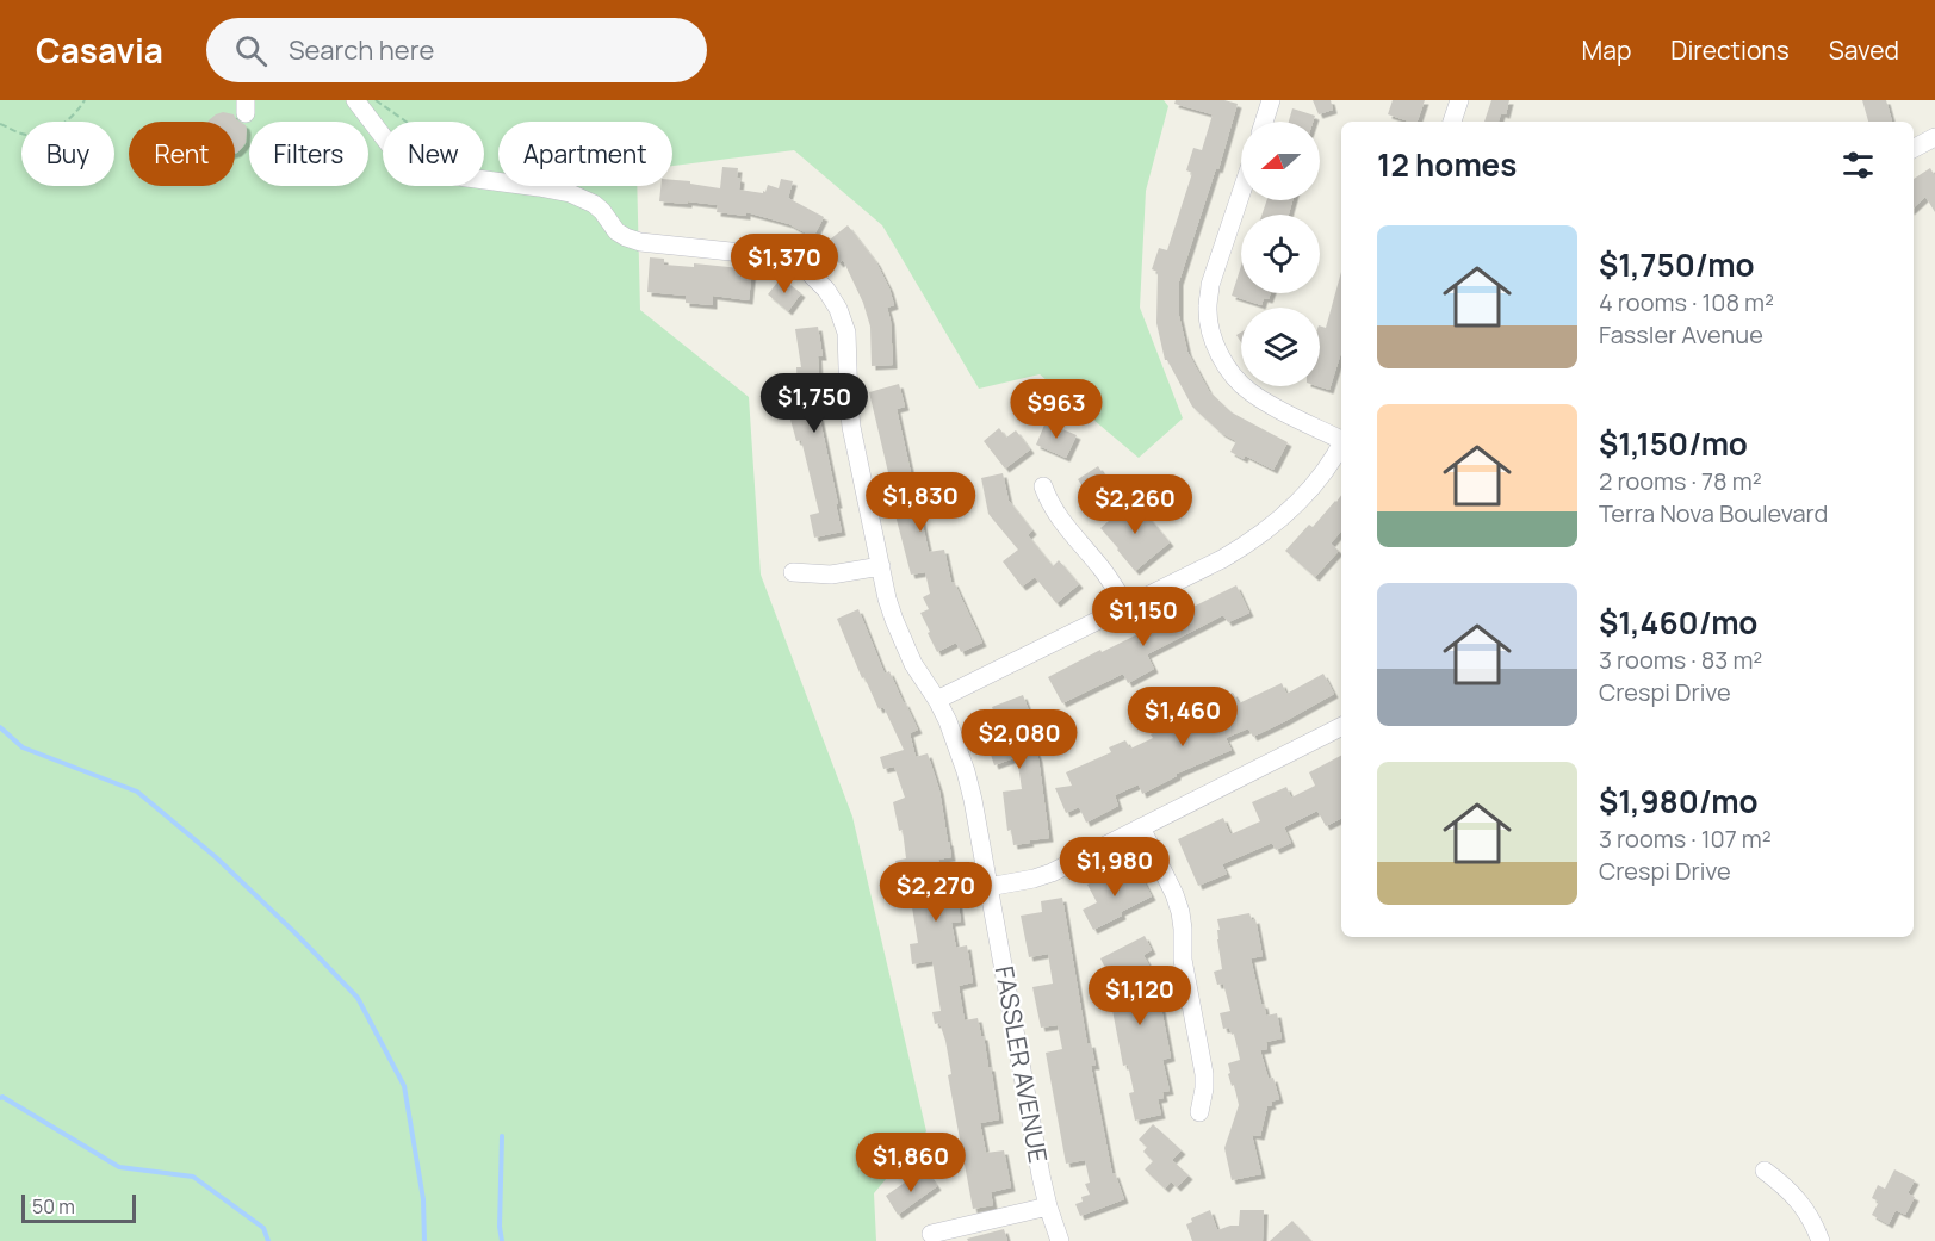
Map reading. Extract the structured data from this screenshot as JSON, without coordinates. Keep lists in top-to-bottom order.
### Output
{
  "streets": {
    "street": ["FASSLER AVENUE"]
  },
  "scale_bar": "50 m",
  "north": "left",
  "page": {
    "header": "Casavia",
    "search": "Search here",
    "nav": ["Map", "Directions", "Saved"],
    "chip": [
      "Buy",
      "Rent",
      "Filters",
      "New",
      "Apartment"
    ],
    "heading": "12 homes",
    "list": [
      {
        "name": "$1,750/mo",
        "note": "4 rooms · 108 m² · Fassler Avenue"
      },
      {
        "name": "$1,150/mo",
        "note": "2 rooms · 78 m² · Terra Nova Boulevard"
      },
      {
        "name": "$1,460/mo",
        "note": "3 rooms · 83 m² · Crespi Drive"
      },
      {
        "name": "$1,980/mo",
        "note": "3 rooms · 107 m² · Crespi Drive"
      }
    ],
    "price": [
      "$1,370",
      "$1,750",
      "$963",
      "$1,830",
      "$2,260",
      "$1,150",
      "$1,460",
      "$2,080",
      "$1,980",
      "$2,270",
      "$1,120",
      "$1,860"
    ],
    "scale": "50 m"
  }
}
